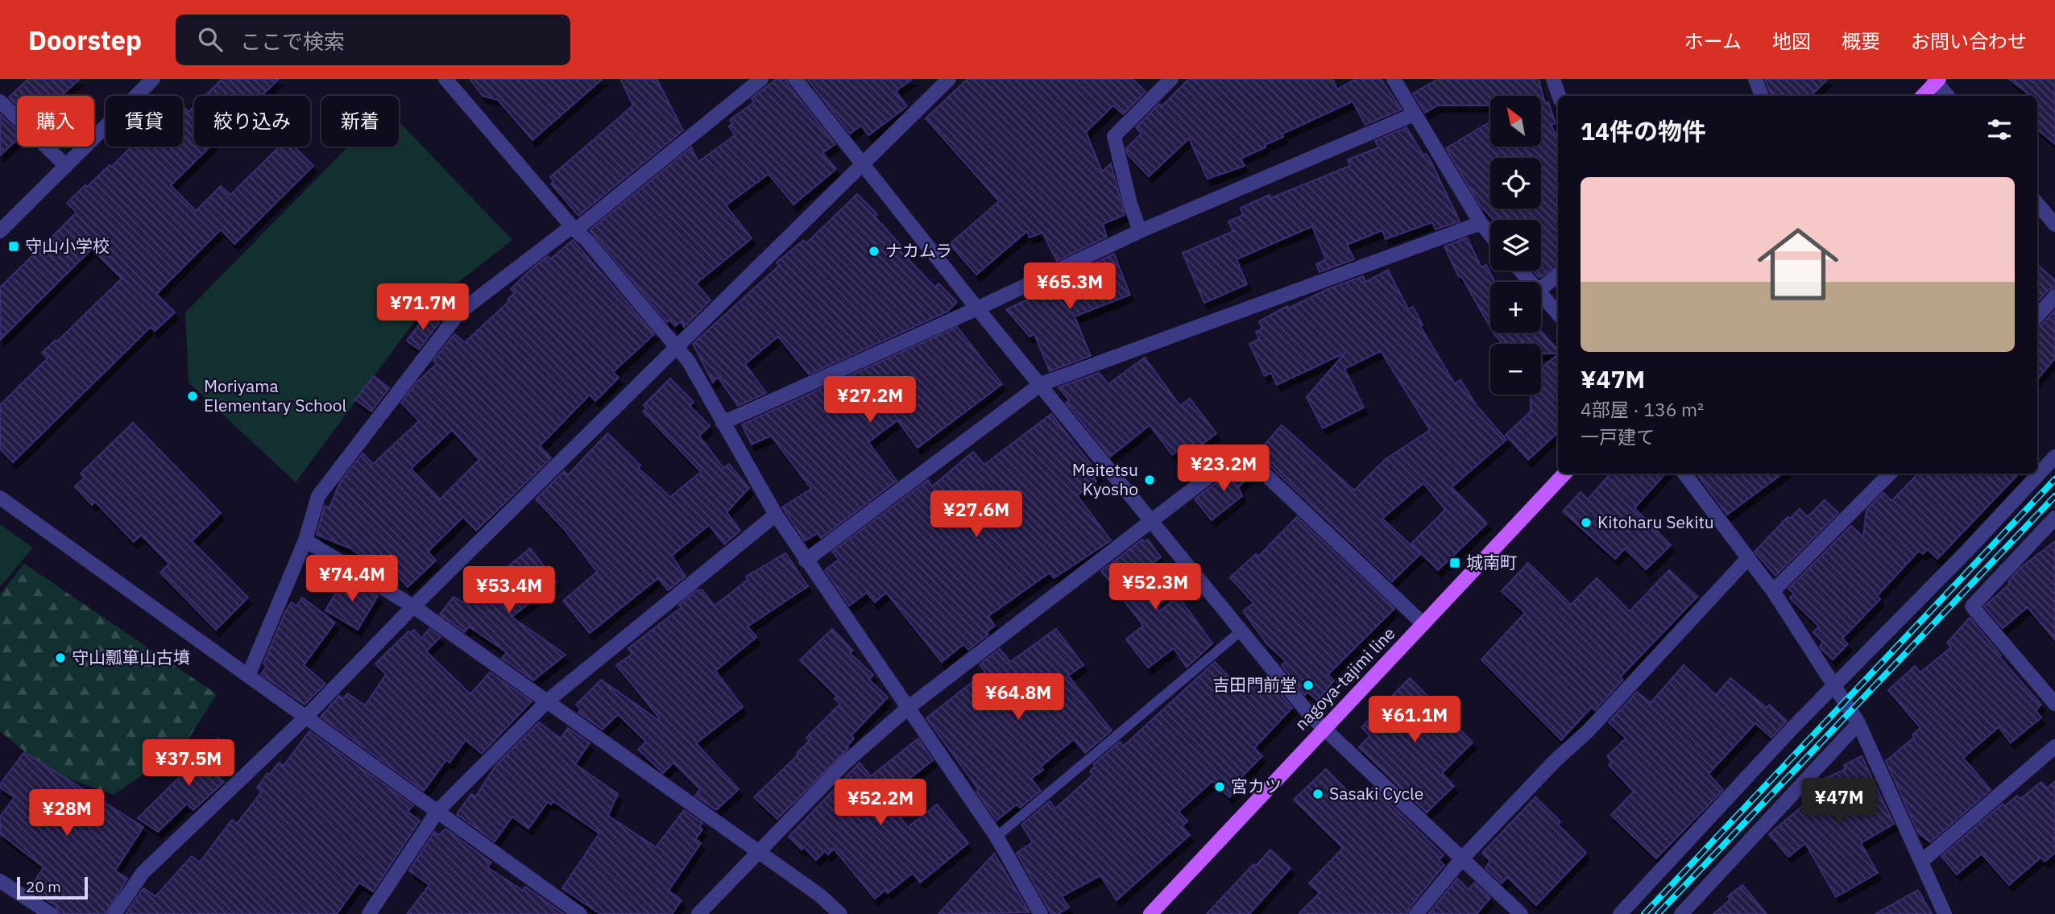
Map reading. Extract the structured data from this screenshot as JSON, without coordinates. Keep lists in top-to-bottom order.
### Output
{
  "streets": {
    "main road": ["nagoya-tajimi line"]
  },
  "places": {
    "transit": ["守山小学校", "城南町"],
    "other": [
      "ナカムラ",
      "Moriyama Elementary School",
      "Meitetsu Kyosho",
      "Kitoharu Sekitu",
      "守山瓢箪山古墳",
      "吉田門前堂",
      "宮カツ",
      "Sasaki Cycle"
    ]
  },
  "scale_bar": "20 m",
  "north": "top left",
  "page": {
    "header": "Doorstep",
    "search": "ここで検索",
    "nav": [
      "ホーム",
      "地図",
      "概要",
      "お問い合わせ"
    ],
    "map_buttons": ["+", "−"],
    "chip": [
      "購入",
      "賃貸",
      "絞り込み",
      "新着"
    ],
    "heading": "14件の物件",
    "list": [
      {
        "name": "¥47M",
        "note": "4部屋 · 136 m² · 一戸建て"
      }
    ],
    "price": [
      "¥65.3M",
      "¥71.7M",
      "¥27.2M",
      "¥23.2M",
      "¥27.6M",
      "¥74.4M",
      "¥52.3M",
      "¥53.4M",
      "¥64.8M",
      "¥61.1M",
      "¥37.5M",
      "¥47M",
      "¥52.2M",
      "¥28M"
    ],
    "scale": "20 m"
  }
}
